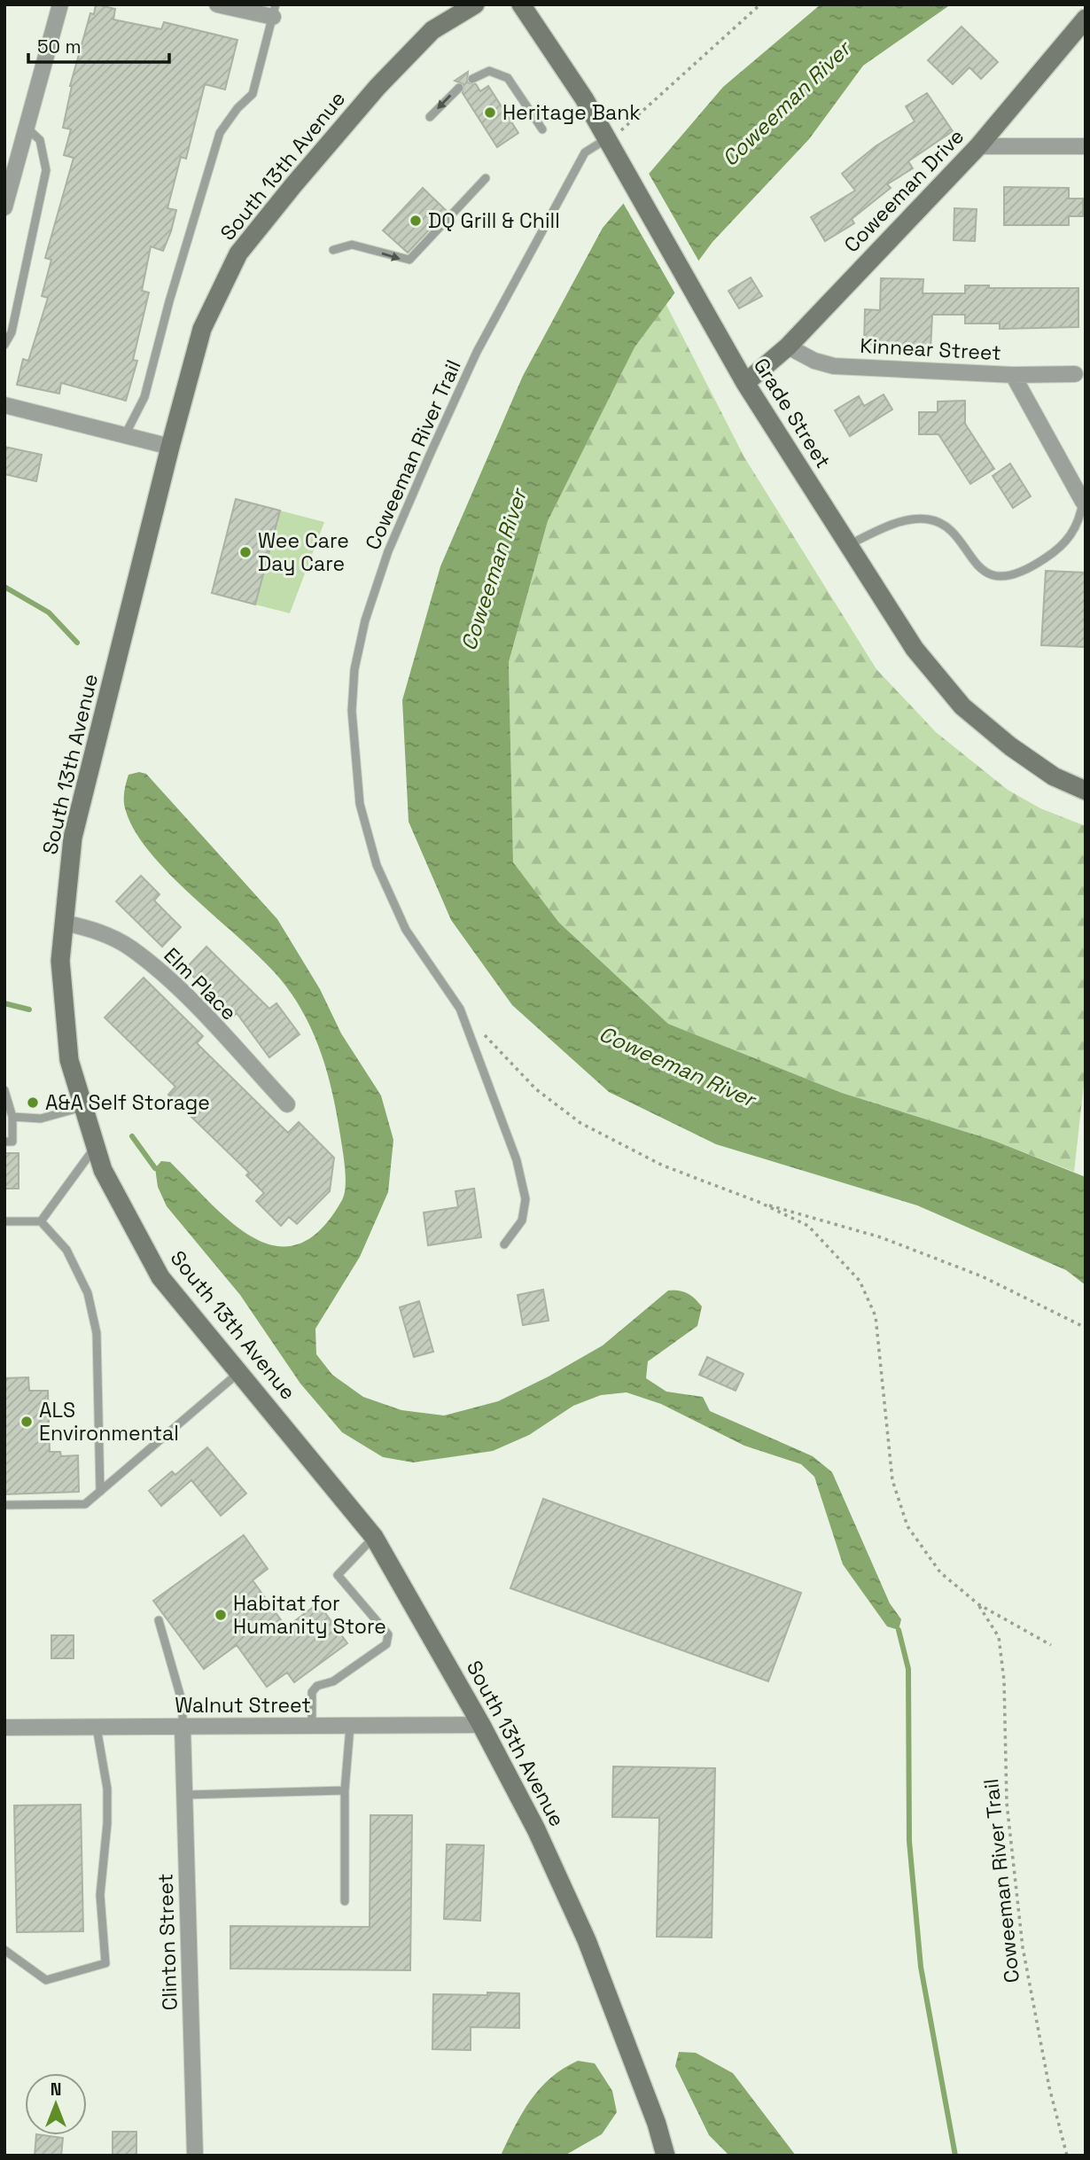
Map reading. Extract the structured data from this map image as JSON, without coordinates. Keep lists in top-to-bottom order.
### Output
{
  "streets": {
    "main road": ["South 13th Avenue", "Coweeman Drive", "Grade Street"],
    "street": [
      "Kinnear Street",
      "Elm Place",
      "Walnut Street",
      "Clinton Street"
    ],
    "lane": ["Coweeman River Trail"]
  },
  "crossings": [
    ["South 13th Avenue", "Elm Place"],
    ["South 13th Avenue", "Walnut Street"],
    ["Coweeman Drive", "Kinnear Street"],
    ["Coweeman Drive", "Grade Street"],
    ["Grade Street", "Coweeman River Trail"],
    ["Walnut Street", "Clinton Street"]
  ],
  "water": ["Coweeman River"],
  "places": [
    "Heritage Bank",
    "DQ Grill & Chill",
    "Wee Care Day Care",
    "A&A Self Storage",
    "ALS Environmental",
    "Habitat for Humanity Store"
  ],
  "scale_bar": "50 m",
  "north": "top"
}
